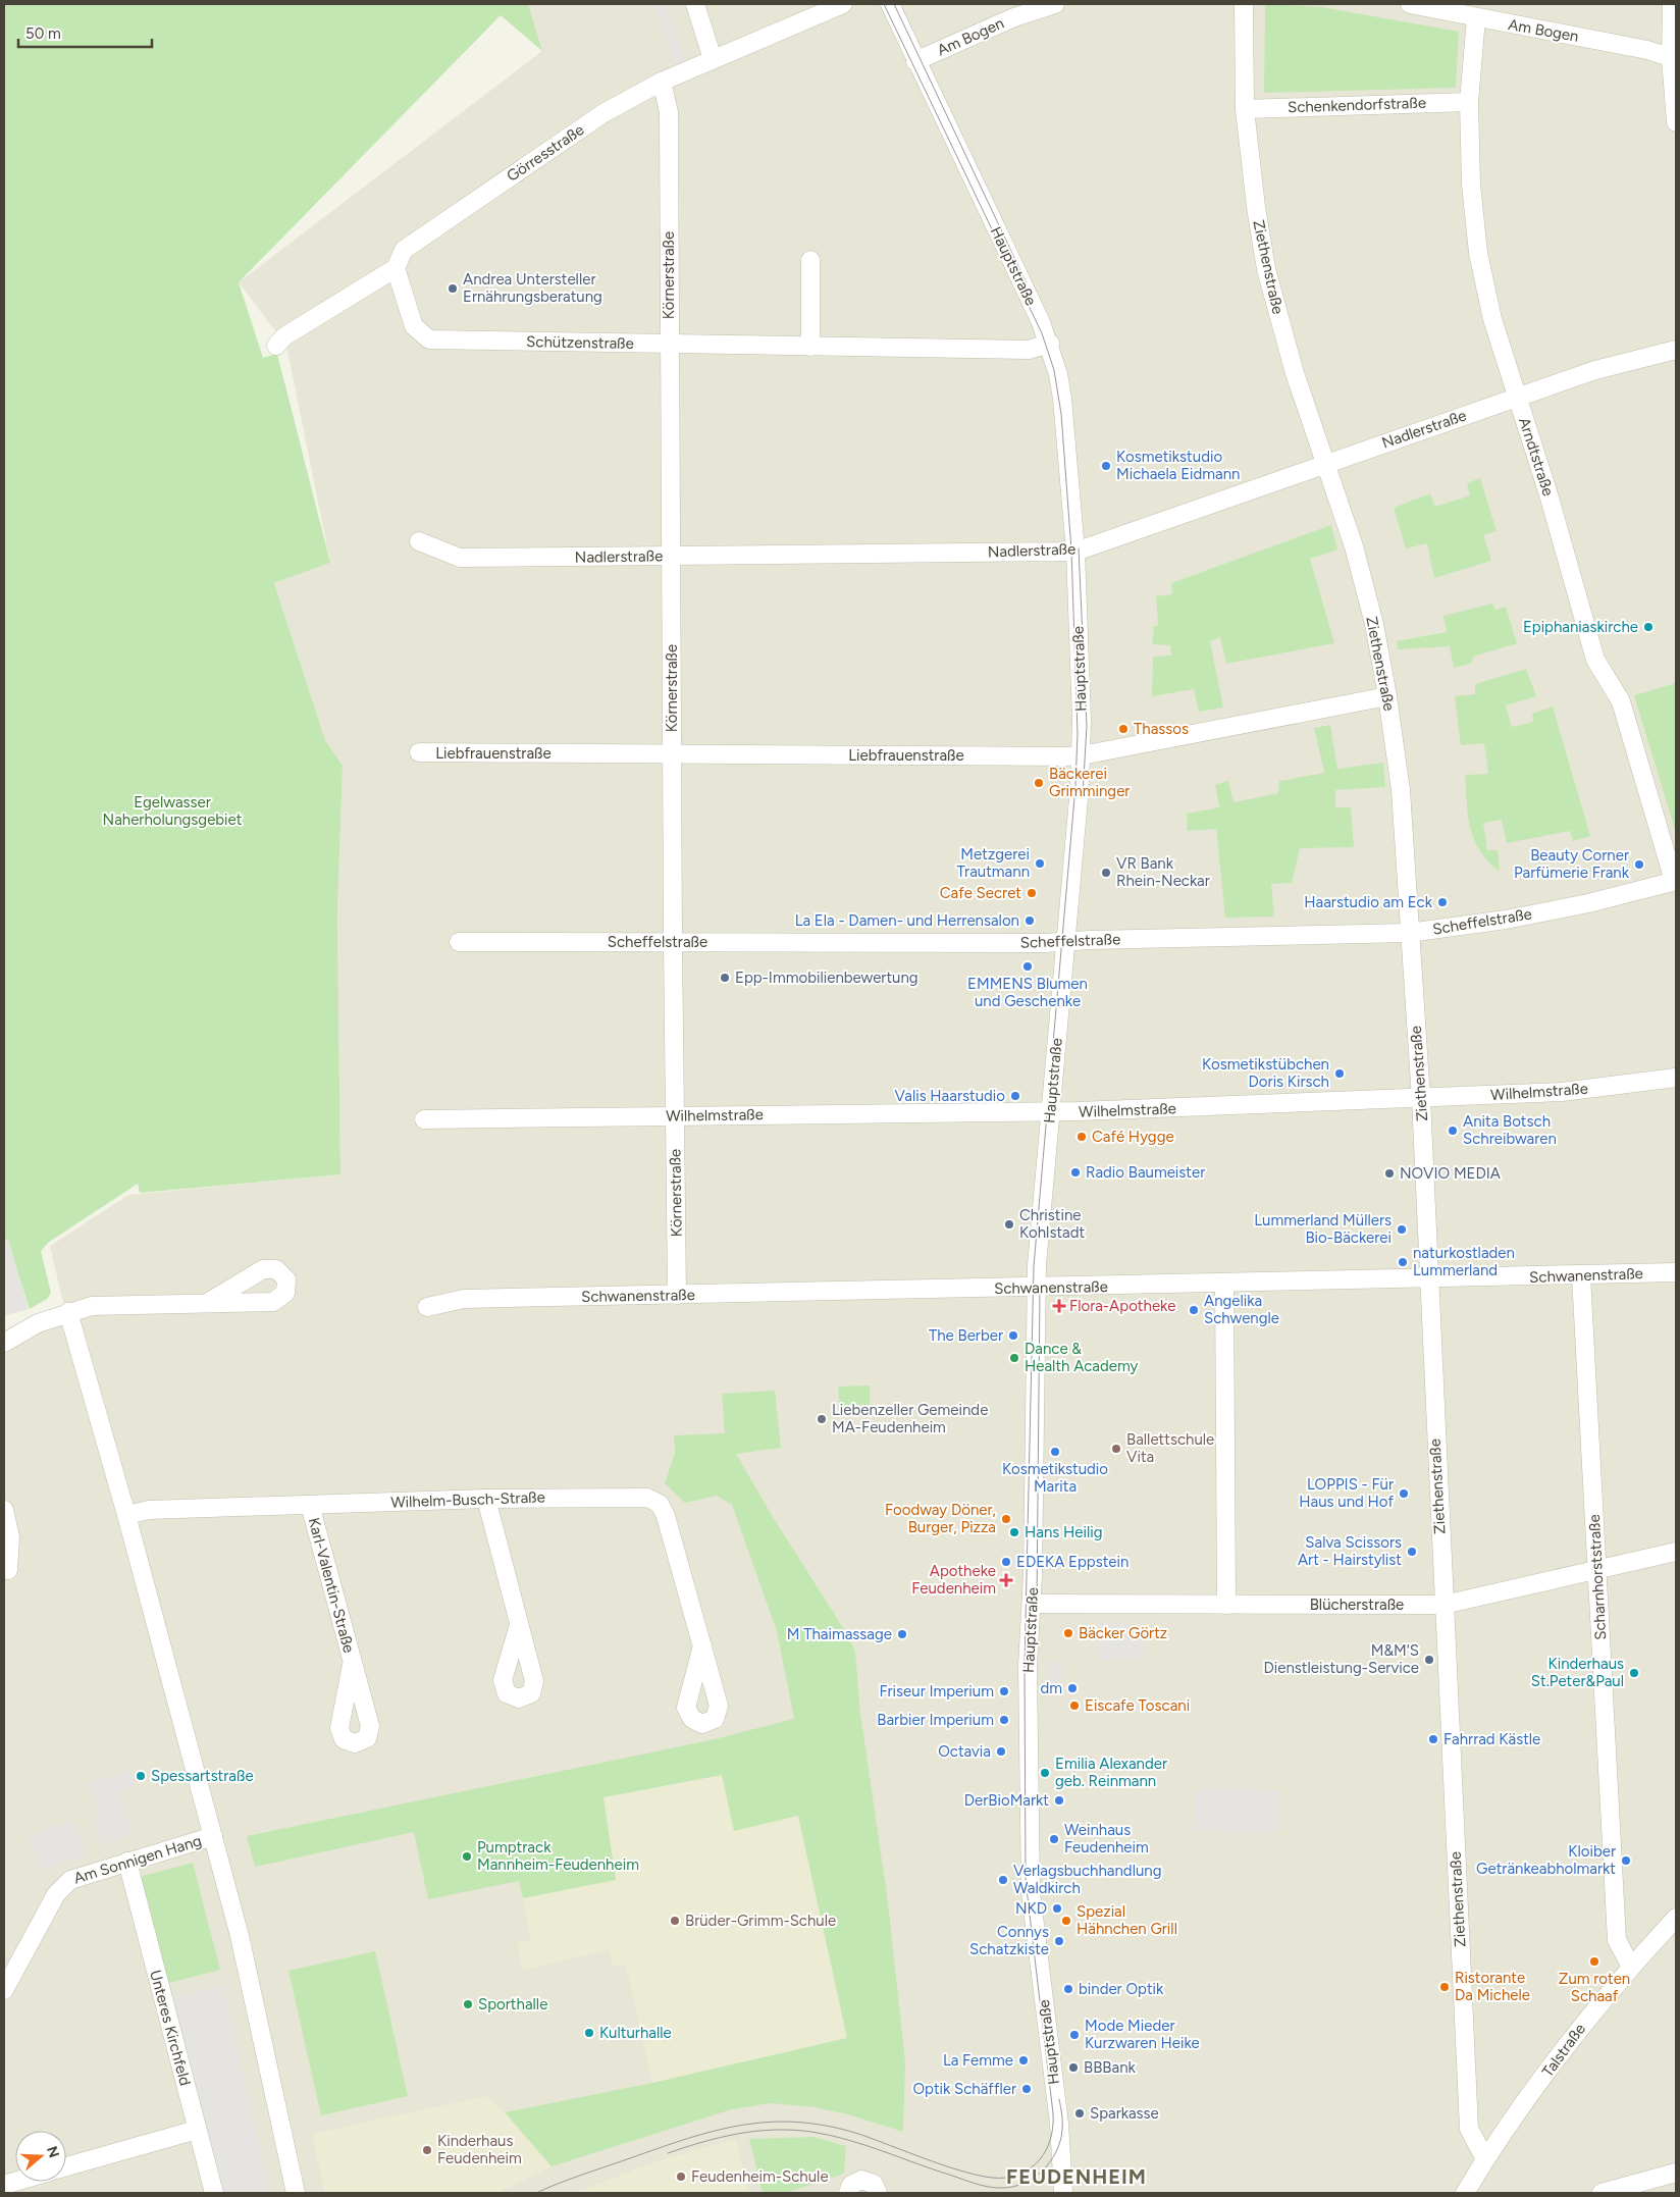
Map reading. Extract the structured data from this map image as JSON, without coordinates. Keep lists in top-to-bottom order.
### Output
{
  "streets": {
    "street": [
      "Am Bogen",
      "Schenkendorfstraße",
      "Görresstraße",
      "Hauptstraße",
      "Ziethenstraße",
      "Körnerstraße",
      "Schützenstraße",
      "Nadlerstraße",
      "Arndtstraße",
      "Liebfrauenstraße",
      "Scheffelstraße",
      "Wilhelmstraße",
      "Schwanenstraße",
      "Wilhelm-Busch-Straße",
      "Scharnhorststraße",
      "Karl-Valentin-Straße",
      "Blücherstraße",
      "Am Sonnigen Hang",
      "Unteres Kirchfeld",
      "Talstraße"
    ]
  },
  "crossings": [
    ["Am Bogen", "Hauptstraße"],
    ["Am Bogen", "Arndtstraße"],
    ["Schenkendorfstraße", "Ziethenstraße"],
    ["Schenkendorfstraße", "Arndtstraße"],
    ["Görresstraße", "Körnerstraße"],
    ["Görresstraße", "Schützenstraße"],
    ["Hauptstraße", "Schützenstraße"],
    ["Hauptstraße", "Nadlerstraße"],
    ["Hauptstraße", "Liebfrauenstraße"],
    ["Hauptstraße", "Scheffelstraße"],
    ["Hauptstraße", "Wilhelmstraße"],
    ["Hauptstraße", "Schwanenstraße"],
    ["Hauptstraße", "Blücherstraße"],
    ["Ziethenstraße", "Nadlerstraße"],
    ["Ziethenstraße", "Liebfrauenstraße"],
    ["Ziethenstraße", "Scheffelstraße"],
    ["Ziethenstraße", "Wilhelmstraße"],
    ["Ziethenstraße", "Schwanenstraße"],
    ["Ziethenstraße", "Blücherstraße"],
    ["Ziethenstraße", "Talstraße"],
    ["Körnerstraße", "Schützenstraße"],
    ["Körnerstraße", "Nadlerstraße"],
    ["Körnerstraße", "Liebfrauenstraße"],
    ["Körnerstraße", "Scheffelstraße"],
    ["Körnerstraße", "Wilhelmstraße"],
    ["Körnerstraße", "Schwanenstraße"],
    ["Nadlerstraße", "Arndtstraße"],
    ["Arndtstraße", "Scheffelstraße"],
    ["Schwanenstraße", "Scharnhorststraße"],
    ["Wilhelm-Busch-Straße", "Karl-Valentin-Straße"],
    ["Scharnhorststraße", "Blücherstraße"],
    ["Scharnhorststraße", "Talstraße"],
    ["Am Sonnigen Hang", "Unteres Kirchfeld"]
  ],
  "districts": ["FEUDENHEIM"],
  "parks": ["Egelwasser Naherholungsgebiet"],
  "places": {
    "other": [
      "Andrea Untersteller Ernährungsberatung",
      "Kosmetikstudio Michaela Eidmann",
      "Epiphaniaskirche",
      "Thassos",
      "Bäckerei Grimminger",
      "Metzgerei Trautmann",
      "Beauty Corner Parfümerie Frank",
      "VR Bank Rhein-Neckar",
      "Cafe Secret",
      "Haarstudio am Eck",
      "La Ela - Damen- und Herrensalon",
      "EMMENS Blumen und Geschenke",
      "Epp-Immobilienbewertung",
      "Kosmetikstübchen Doris Kirsch",
      "Valis Haarstudio",
      "Anita Botsch Schreibwaren",
      "Café Hygge",
      "Radio Baumeister",
      "NOVIO MEDIA",
      "Christine Kohlstadt",
      "Lummerland Müllers Bio-Bäckerei",
      "naturkostladen Lummerland",
      "Angelika Schwengle",
      "The Berber",
      "Dance & Health Academy",
      "Liebenzeller Gemeinde MA-Feudenheim",
      "Ballettschule Vita",
      "Kosmetikstudio Marita",
      "LOPPIS - Für Haus und Hof",
      "Foodway Döner, Burger, Pizza",
      "Hans Heilig",
      "Salva Scissors Art - Hairstylist",
      "EDEKA Eppstein",
      "Bäcker Görtz",
      "M Thaimassage",
      "M&M'S Dienstleistung-Service",
      "Kinderhaus St.Peter&Paul",
      "dm",
      "Friseur Imperium",
      "Eiscafe Toscani",
      "Barbier Imperium",
      "Fahrrad Kästle",
      "Octavia",
      "Emilia Alexander geb. Reinmann",
      "Spessartstraße",
      "DerBioMarkt",
      "Weinhaus Feudenheim",
      "Pumptrack Mannheim-Feudenheim",
      "Kloiber Getränkeabholmarkt",
      "Verlagsbuchhandlung Waldkirch",
      "NKD",
      "Brüder-Grimm-Schule",
      "Spezial Hähnchen Grill",
      "Connys Schatzkiste",
      "Zum roten Schaaf",
      "Ristorante Da Michele",
      "binder Optik",
      "Sporthalle",
      "Kulturhalle",
      "Mode Mieder Kurzwaren Heike",
      "La Femme",
      "BBBank",
      "Optik Schäffler",
      "Sparkasse",
      "Kinderhaus Feudenheim",
      "Feudenheim-Schule"
    ],
    "health": ["Flora-Apotheke", "Apotheke Feudenheim"]
  },
  "scale_bar": "50 m",
  "north": "right"
}
